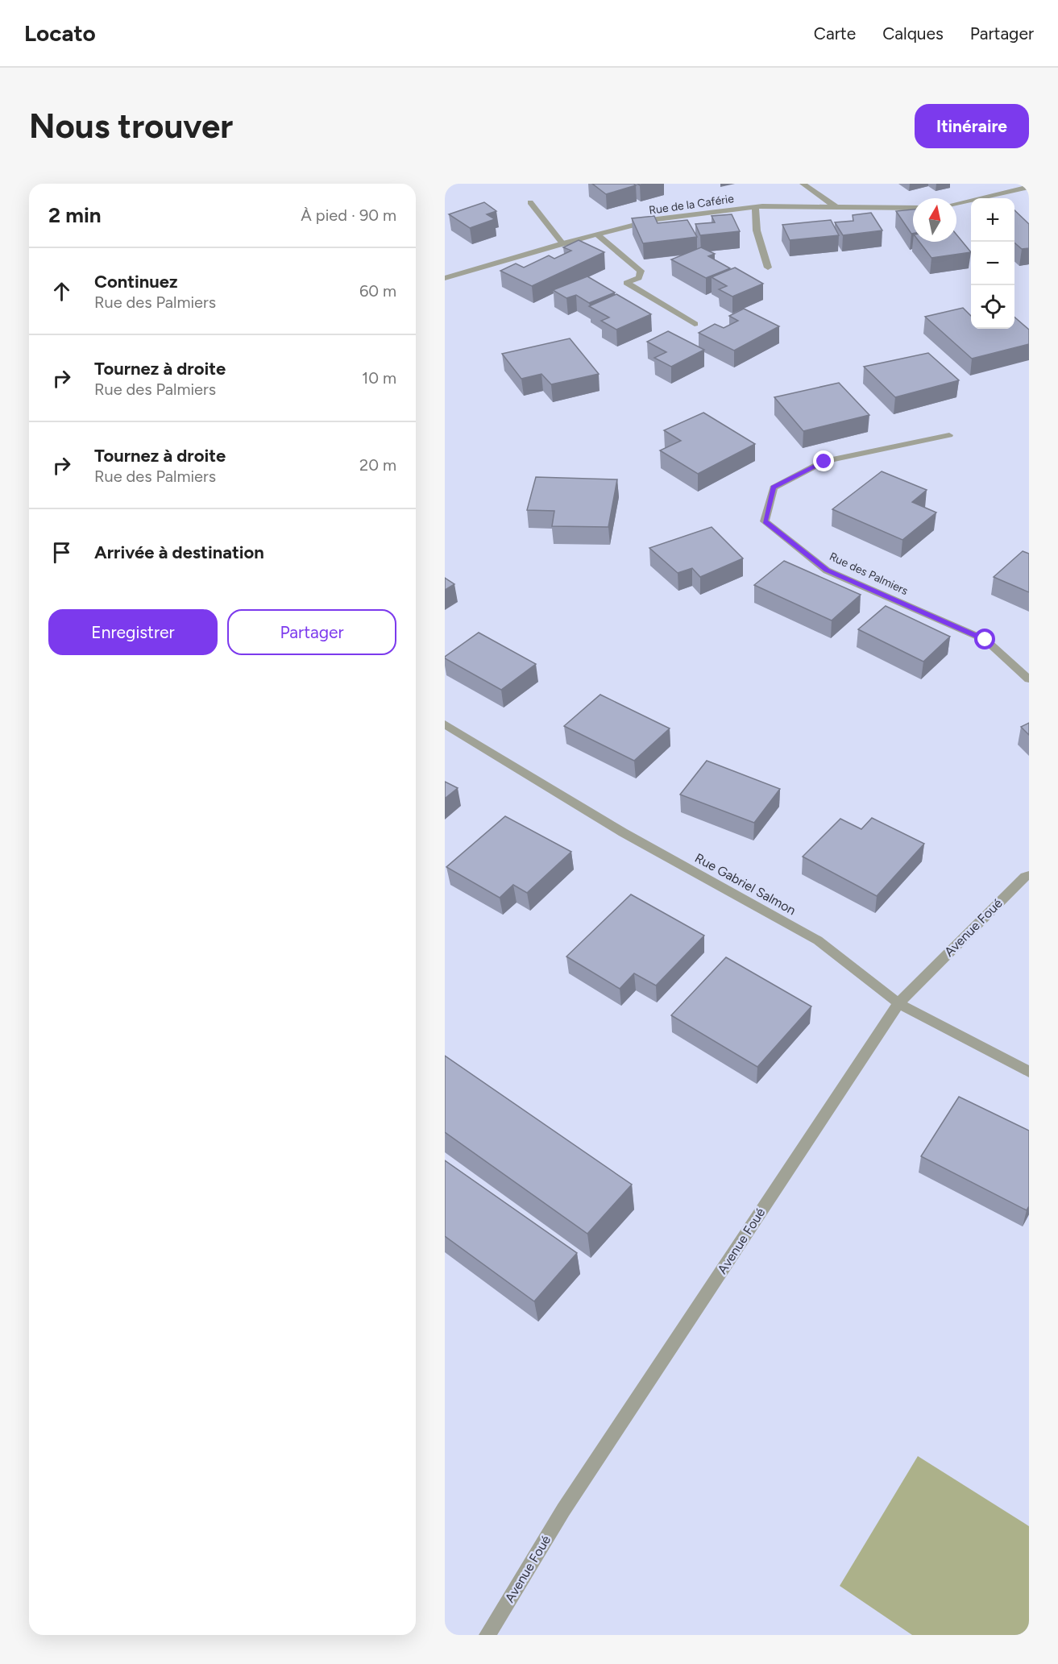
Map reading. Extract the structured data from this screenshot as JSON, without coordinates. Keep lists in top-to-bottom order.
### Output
{
  "streets": {
    "street": [
      "Rue de la Caférie",
      "Rue des Palmiers",
      "Rue Gabriel Salmon",
      "Avenue Foué"
    ]
  },
  "crossings": [
    ["Rue Gabriel Salmon", "Avenue Foué"]
  ],
  "north": "top",
  "page": {
    "header": "Locato",
    "nav": ["Carte", "Calques", "Partager"],
    "buttons": [
      "Itinéraire",
      ["Enregistrer", "Partager"]
    ],
    "title": "Nous trouver",
    "heading": ["2 min", "À pied · 90 m"],
    "map_buttons": ["+", "−"],
    "list": [
      ["Continuez", "Rue des Palmiers", "60 m"],
      ["Tournez à droite", "Rue des Palmiers", "10 m"],
      ["Tournez à droite", "Rue des Palmiers", "20 m"],
      "Arrivée à destination"
    ]
  }
}
